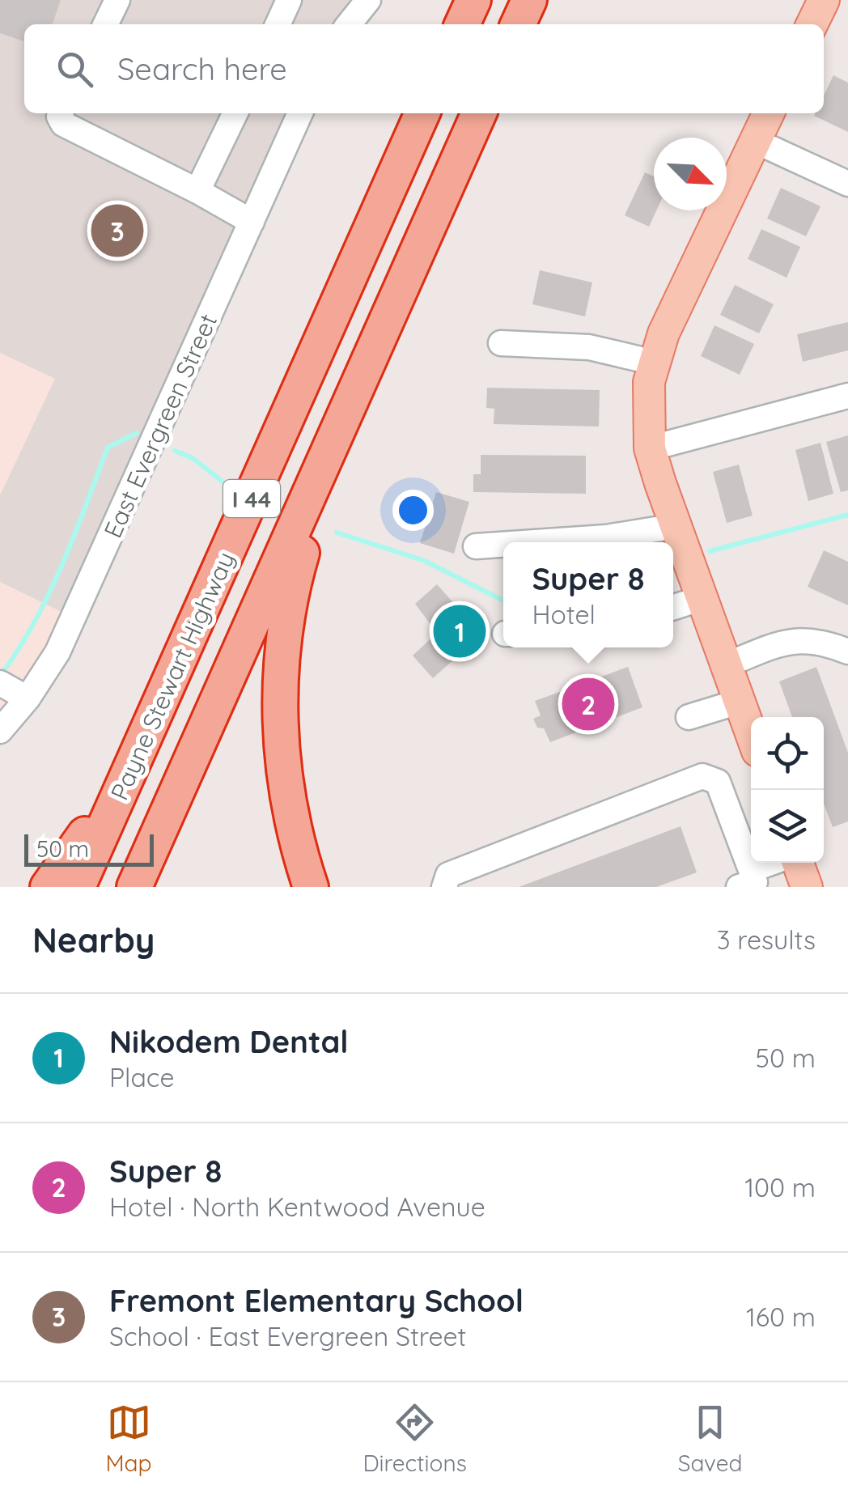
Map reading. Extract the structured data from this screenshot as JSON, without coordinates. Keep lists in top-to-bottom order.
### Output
{
  "streets": {
    "highway": ["I 44", "Payne Stewart Highway"],
    "street": ["East Evergreen Street"]
  },
  "scale_bar": "50 m",
  "north": "bottom right",
  "page": {
    "search": "Search here",
    "pins": ["3", "1", "2"],
    "popup": ["Super 8", "Hotel"],
    "scale": "50 m",
    "heading": ["Nearby", "3 results"],
    "list": [
      {
        "mark": "1",
        "name": "Nikodem Dental",
        "note": "Place",
        "value": "50 m"
      },
      {
        "mark": "2",
        "name": "Super 8",
        "note": "Hotel · North Kentwood Avenue",
        "value": "100 m"
      },
      {
        "mark": "3",
        "name": "Fremont Elementary School",
        "note": "School · East Evergreen Street",
        "value": "160 m"
      }
    ],
    "nav": ["Map", "Directions", "Saved"]
  }
}
